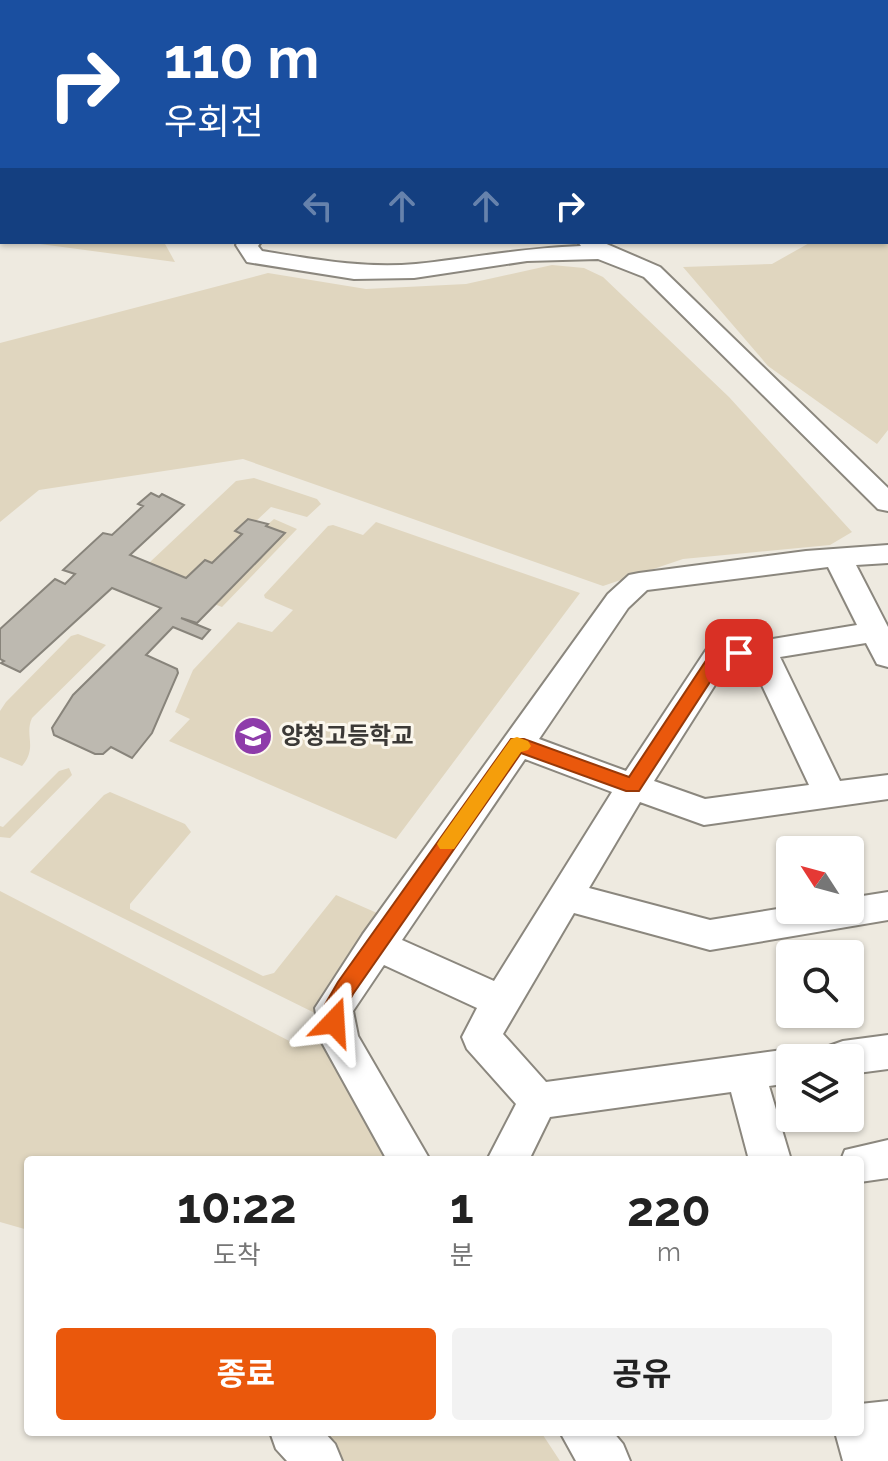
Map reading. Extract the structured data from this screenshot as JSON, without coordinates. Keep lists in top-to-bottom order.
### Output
{
  "places": {
    "school or university": ["양청고등학교"]
  },
  "north": "top left",
  "page": {
    "turn": ["110 m", "우회전"],
    "eta": [
      "10:22",
      "도착",
      "1",
      "분",
      "220",
      "m"
    ],
    "buttons": ["종료", "공유"]
  }
}
